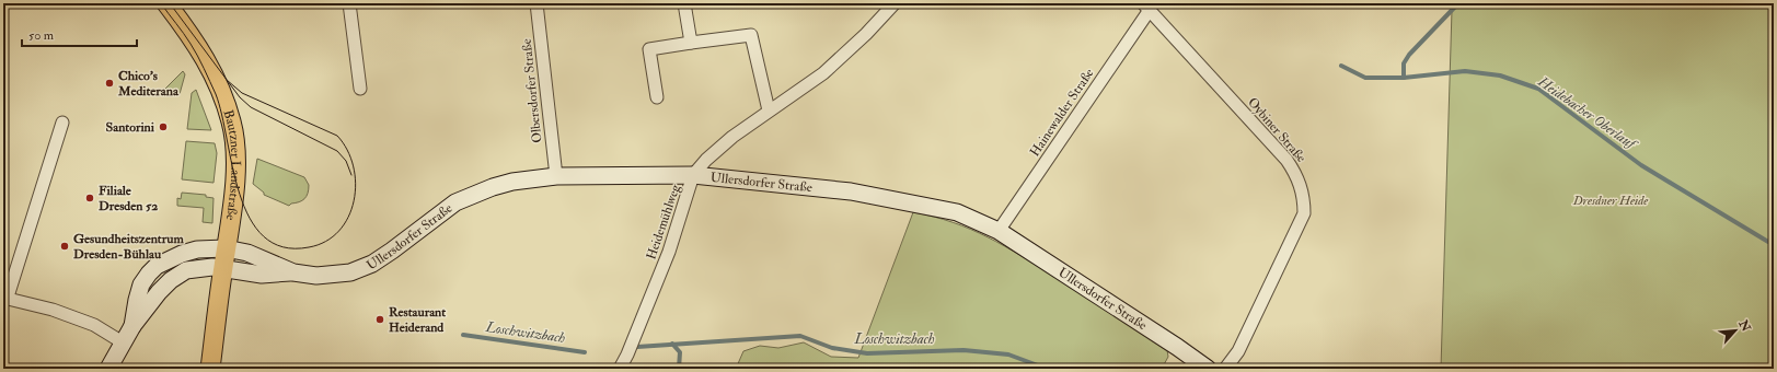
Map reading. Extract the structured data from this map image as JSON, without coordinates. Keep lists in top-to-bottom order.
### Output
{
  "streets": {
    "main road": ["Bautzner Landstraße", "Ullersdorfer Straße"],
    "street": [
      "Olbersdorfer Straße",
      "Hainewalder Straße",
      "Oybiner Straße",
      "Heidemühlweg"
    ]
  },
  "crossings": [
    ["Olbersdorfer Straße", "Ullersdorfer Straße"],
    ["Hainewalder Straße", "Oybiner Straße"],
    ["Hainewalder Straße", "Ullersdorfer Straße"],
    ["Ullersdorfer Straße", "Heidemühlweg"]
  ],
  "water": ["Heidebacher Oberlauf", "Loschwitzbach"],
  "parks": ["Dresdner Heide"],
  "places": [
    "Chico's Mediterana",
    "Santorini",
    "Filiale Dresden 52",
    "Gesundheitszentrum Dresden-Bühlau",
    "Restaurant Heiderand"
  ],
  "scale_bar": "50 m",
  "north": "top right"
}
